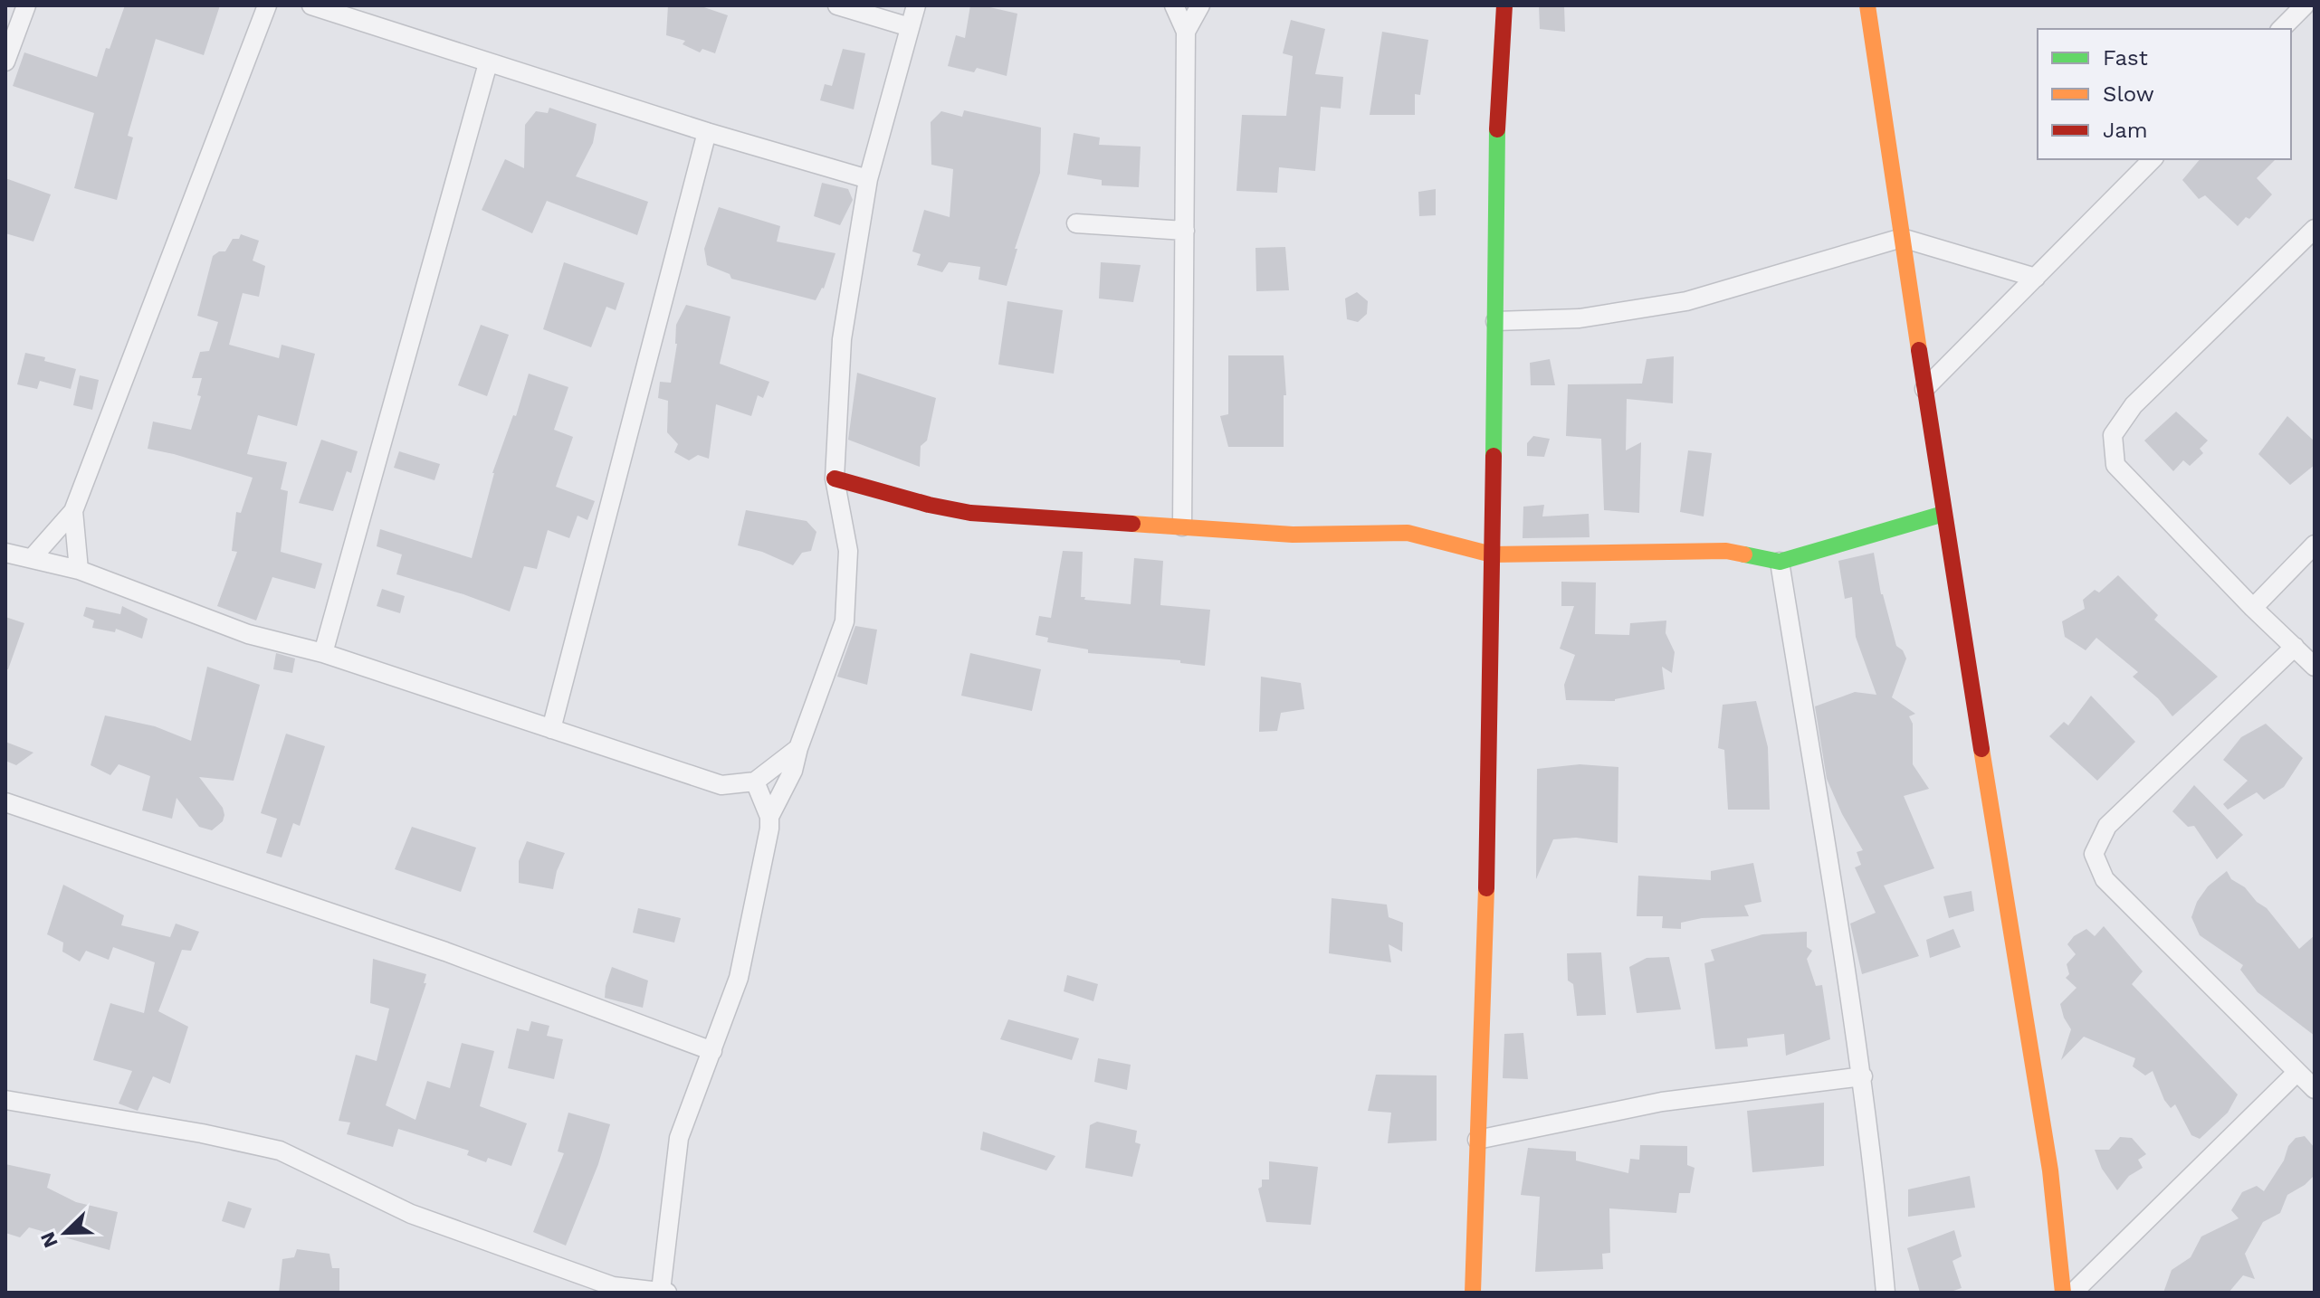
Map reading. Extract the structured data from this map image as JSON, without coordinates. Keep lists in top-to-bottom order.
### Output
{
  "legend": ["Fast", "Slow", "Jam"],
  "north": "bottom left"
}
